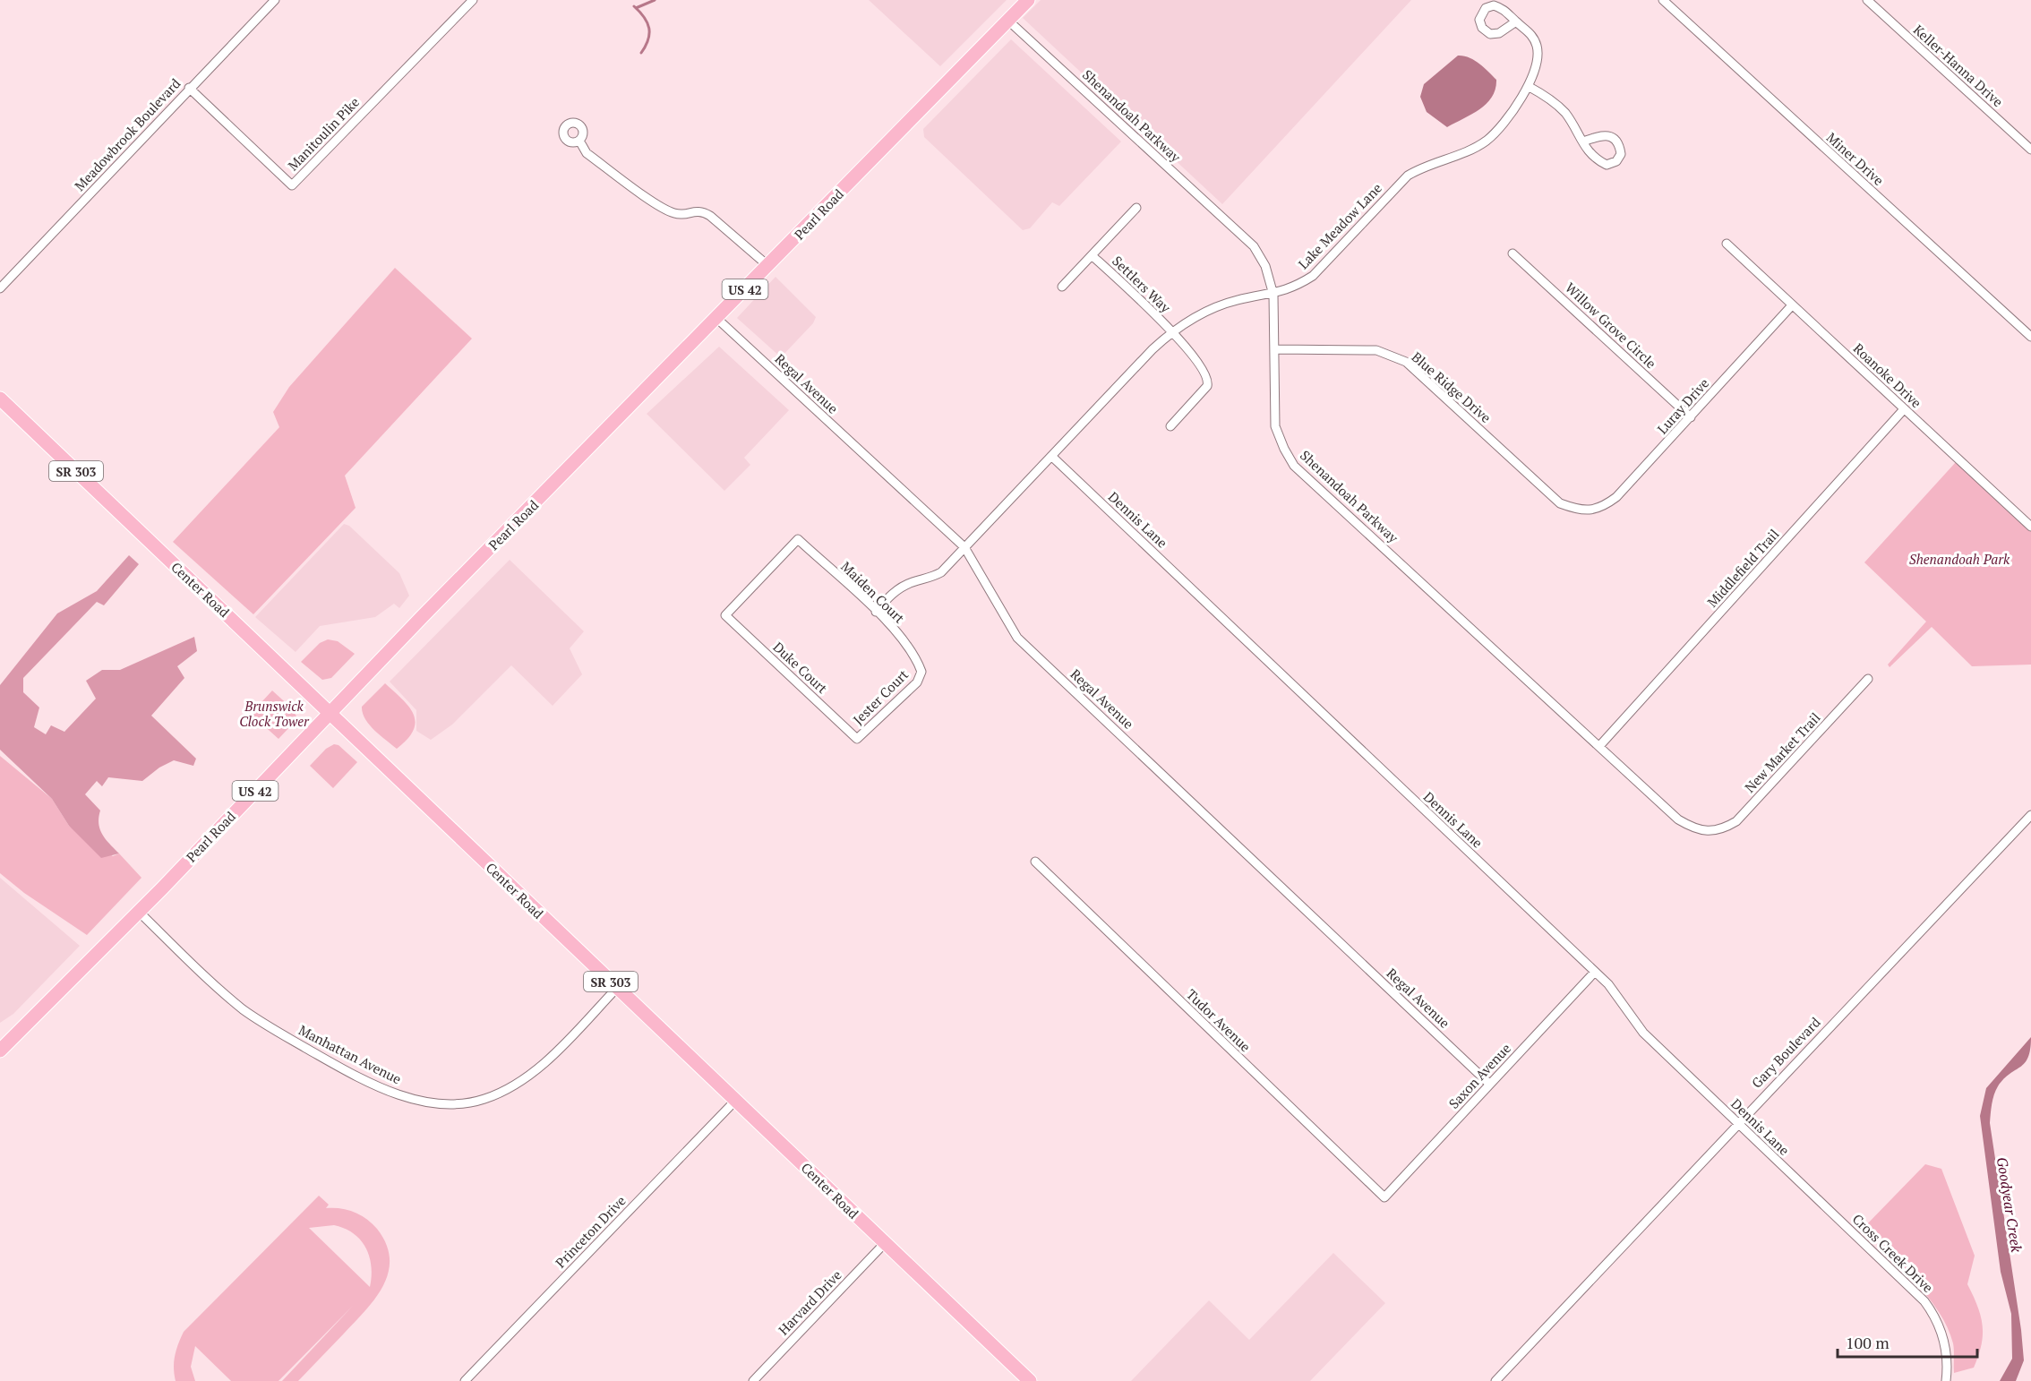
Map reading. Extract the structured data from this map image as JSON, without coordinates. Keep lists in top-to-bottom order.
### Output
{
  "streets": {
    "main road": [
      "Pearl Road",
      "US 42",
      "SR 303",
      "Center Road"
    ],
    "street": [
      "Keller-Hanna Drive",
      "Shenandoah Parkway",
      "Manitoulin Pike",
      "Meadowbrook Boulevard",
      "Miner Drive",
      "Lake Meadow Lane",
      "Settlers Way",
      "Willow Grove Circle",
      "Roanoke Drive",
      "Regal Avenue",
      "Blue Ridge Drive",
      "Luray Drive",
      "Dennis Lane",
      "Middlefield Trail",
      "Maiden Court",
      "Duke Court",
      "Jester Court",
      "New Market Trail",
      "Tudor Avenue",
      "Gary Boulevard",
      "Manhattan Avenue",
      "Saxon Avenue",
      "Princeton Drive",
      "Cross Creek Drive",
      "Harvard Drive"
    ]
  },
  "crossings": [
    ["Shenandoah Parkway", "Pearl Road"],
    ["Shenandoah Parkway", "Lake Meadow Lane"],
    ["Shenandoah Parkway", "Blue Ridge Drive"],
    ["Shenandoah Parkway", "Middlefield Trail"],
    ["Shenandoah Parkway", "New Market Trail"],
    ["Manitoulin Pike", "Meadowbrook Boulevard"],
    ["Pearl Road", "Regal Avenue"],
    ["Pearl Road", "Center Road"],
    ["Pearl Road", "Manhattan Avenue"],
    ["Lake Meadow Lane", "Settlers Way"],
    ["Lake Meadow Lane", "Regal Avenue"],
    ["Lake Meadow Lane", "Dennis Lane"],
    ["Lake Meadow Lane", "Maiden Court"],
    ["Willow Grove Circle", "Luray Drive"],
    ["Roanoke Drive", "Luray Drive"],
    ["Roanoke Drive", "Middlefield Trail"],
    ["Regal Avenue", "Saxon Avenue"],
    ["Blue Ridge Drive", "Luray Drive"],
    ["Dennis Lane", "Gary Boulevard"],
    ["Dennis Lane", "Saxon Avenue"],
    ["Dennis Lane", "Cross Creek Drive"],
    ["Center Road", "Manhattan Avenue"],
    ["Center Road", "Princeton Drive"],
    ["Center Road", "Harvard Drive"],
    ["Maiden Court", "Duke Court"],
    ["Maiden Court", "Jester Court"],
    ["Duke Court", "Jester Court"],
    ["Tudor Avenue", "Saxon Avenue"]
  ],
  "water": ["Goodyear Creek"],
  "parks": ["Shenandoah Park", "Brunswick Clock Tower"],
  "scale_bar": "100 m"
}
